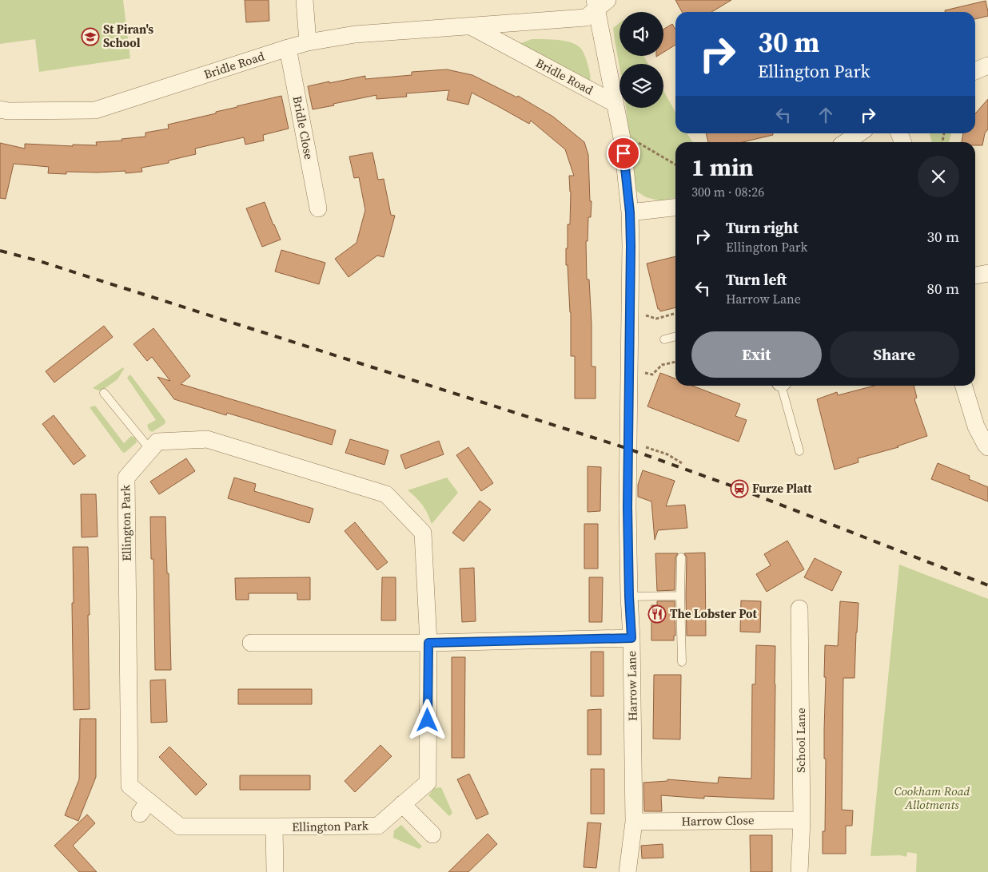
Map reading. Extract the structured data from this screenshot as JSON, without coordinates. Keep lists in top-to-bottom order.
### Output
{
  "streets": {
    "street": [
      "Bridle Road",
      "Bridle Close",
      "Ellington Park",
      "Harrow Lane",
      "School Lane",
      "Harrow Close"
    ]
  },
  "crossings": [
    ["Bridle Road", "Bridle Close"],
    ["Bridle Road", "Harrow Lane"],
    ["Harrow Lane", "Harrow Close"],
    ["School Lane", "Harrow Close"]
  ],
  "parks": ["Cookham Road Allotments"],
  "places": {
    "school or university": ["St Piran's School"],
    "station": ["Furze Platt"],
    "restaurant": ["The Lobster Pot"]
  },
  "page": {
    "turn": ["30 m", "Ellington Park"],
    "heading": ["1 min", "300 m · 08:26"],
    "list": [
      {
        "name": "Turn right",
        "note": "Ellington Park",
        "value": "30 m"
      },
      {
        "name": "Turn left",
        "note": "Harrow Lane",
        "value": "80 m"
      }
    ],
    "buttons": ["Exit", "Share"]
  }
}
